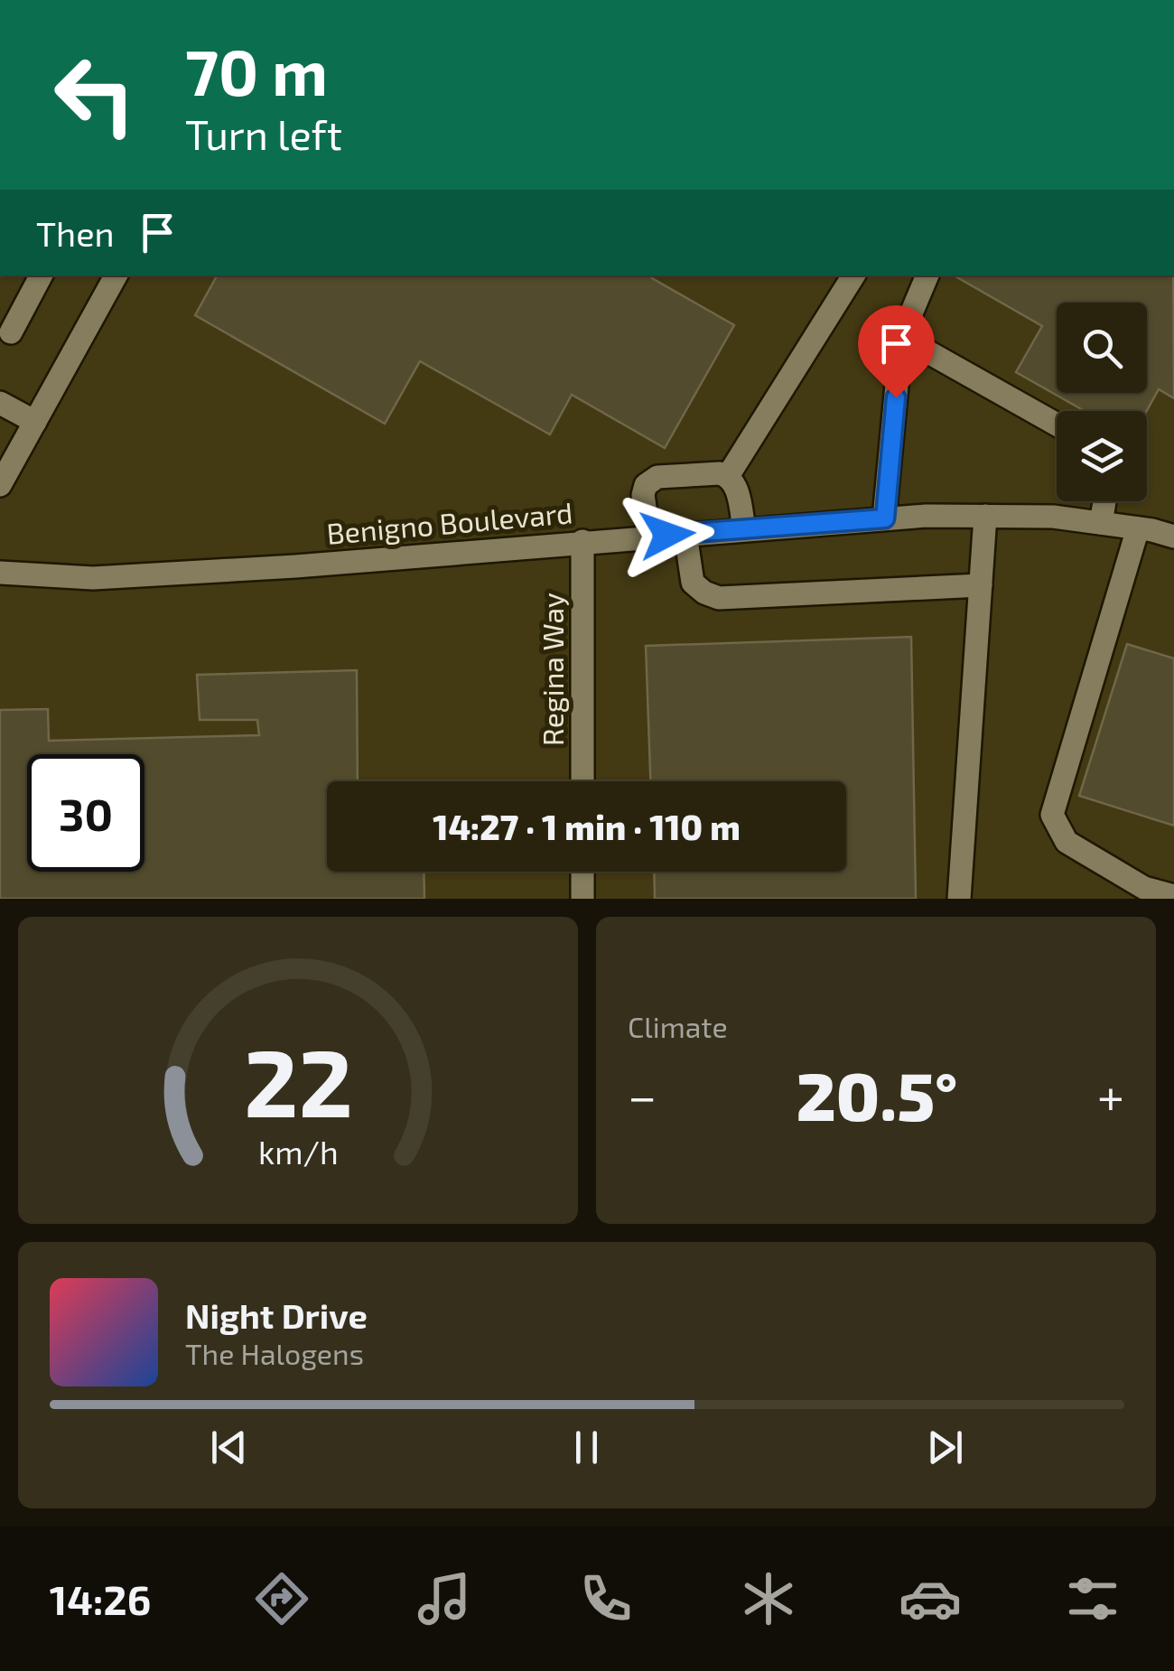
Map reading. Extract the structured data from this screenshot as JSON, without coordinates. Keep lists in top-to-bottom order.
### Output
{
  "streets": {
    "street": ["Benigno Boulevard", "Regina Way"]
  },
  "crossings": [
    ["Benigno Boulevard", "Regina Way"]
  ],
  "page": {
    "turn": ["70 m", "Turn left"],
    "then": "Then",
    "limit": "30",
    "trip": "14:27 · 1 min · 110 m",
    "tile": "Climate",
    "heat": ["−", "20.5°", "+"],
    "song": ["Night Drive", "The Halogens"],
    "tabs": "14:26",
    "gauge": ["22", "km/h"]
  }
}
